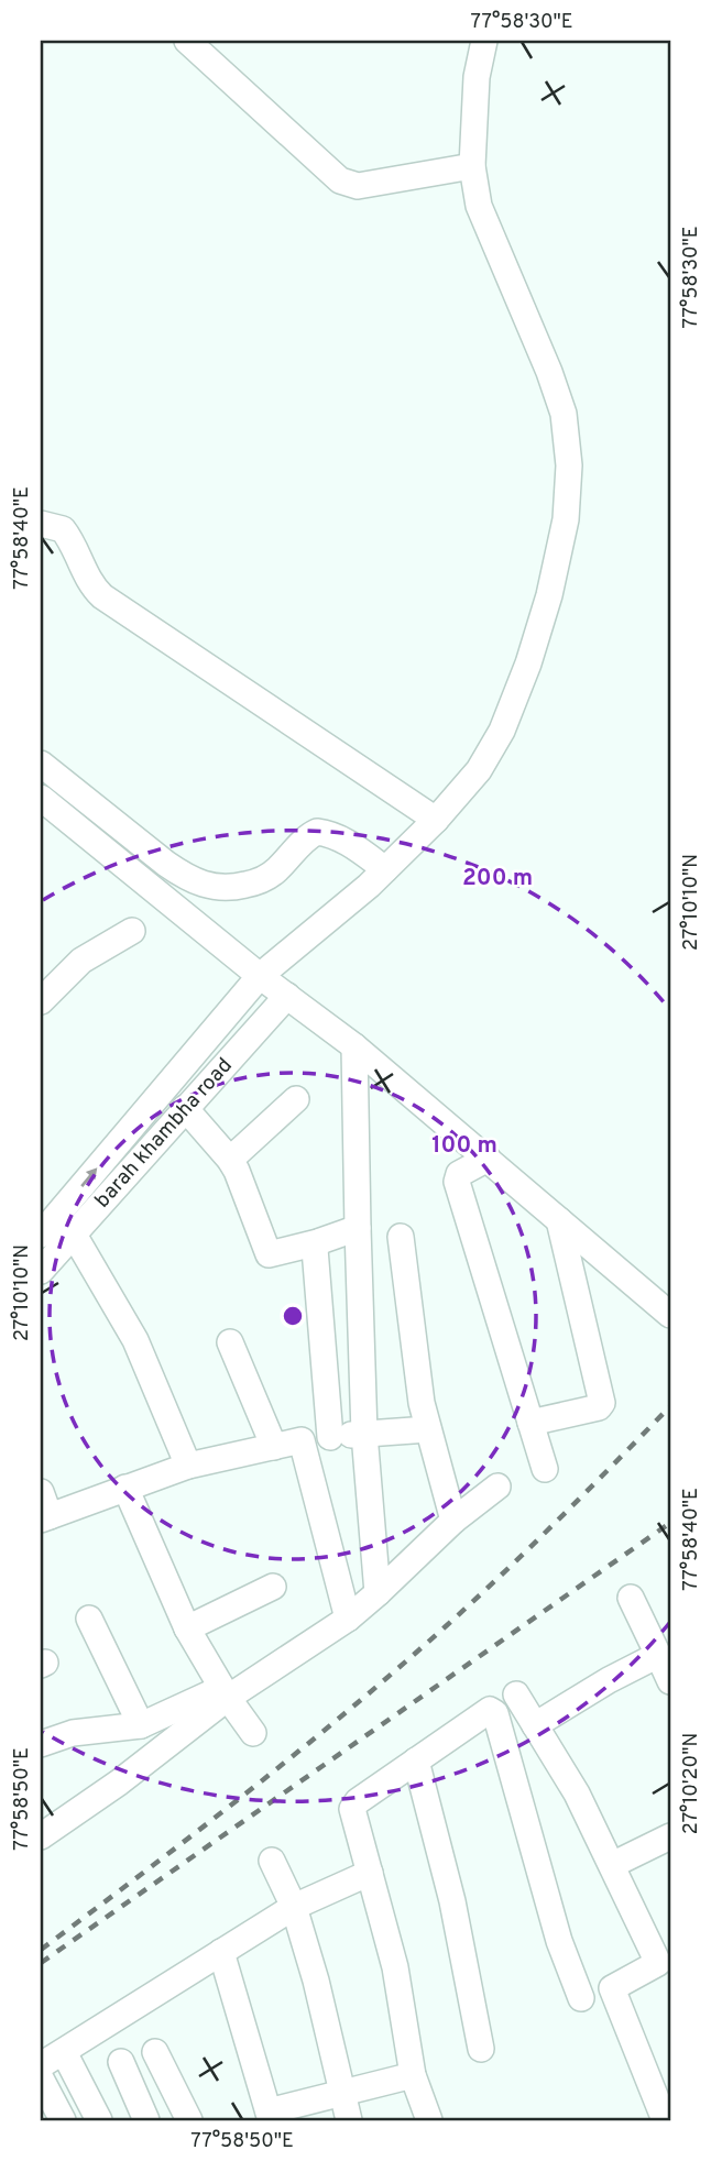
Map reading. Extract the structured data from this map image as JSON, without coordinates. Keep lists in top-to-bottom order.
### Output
{
  "streets": {
    "street": ["barah khambha road"]
  },
  "coordinates": [
    "77°58'30\"E",
    "77°58'40\"E",
    "27°10'10\"N",
    "27°10'20\"N",
    "77°58'50\"E"
  ],
  "rings": ["200 m", "100 m"]
}
